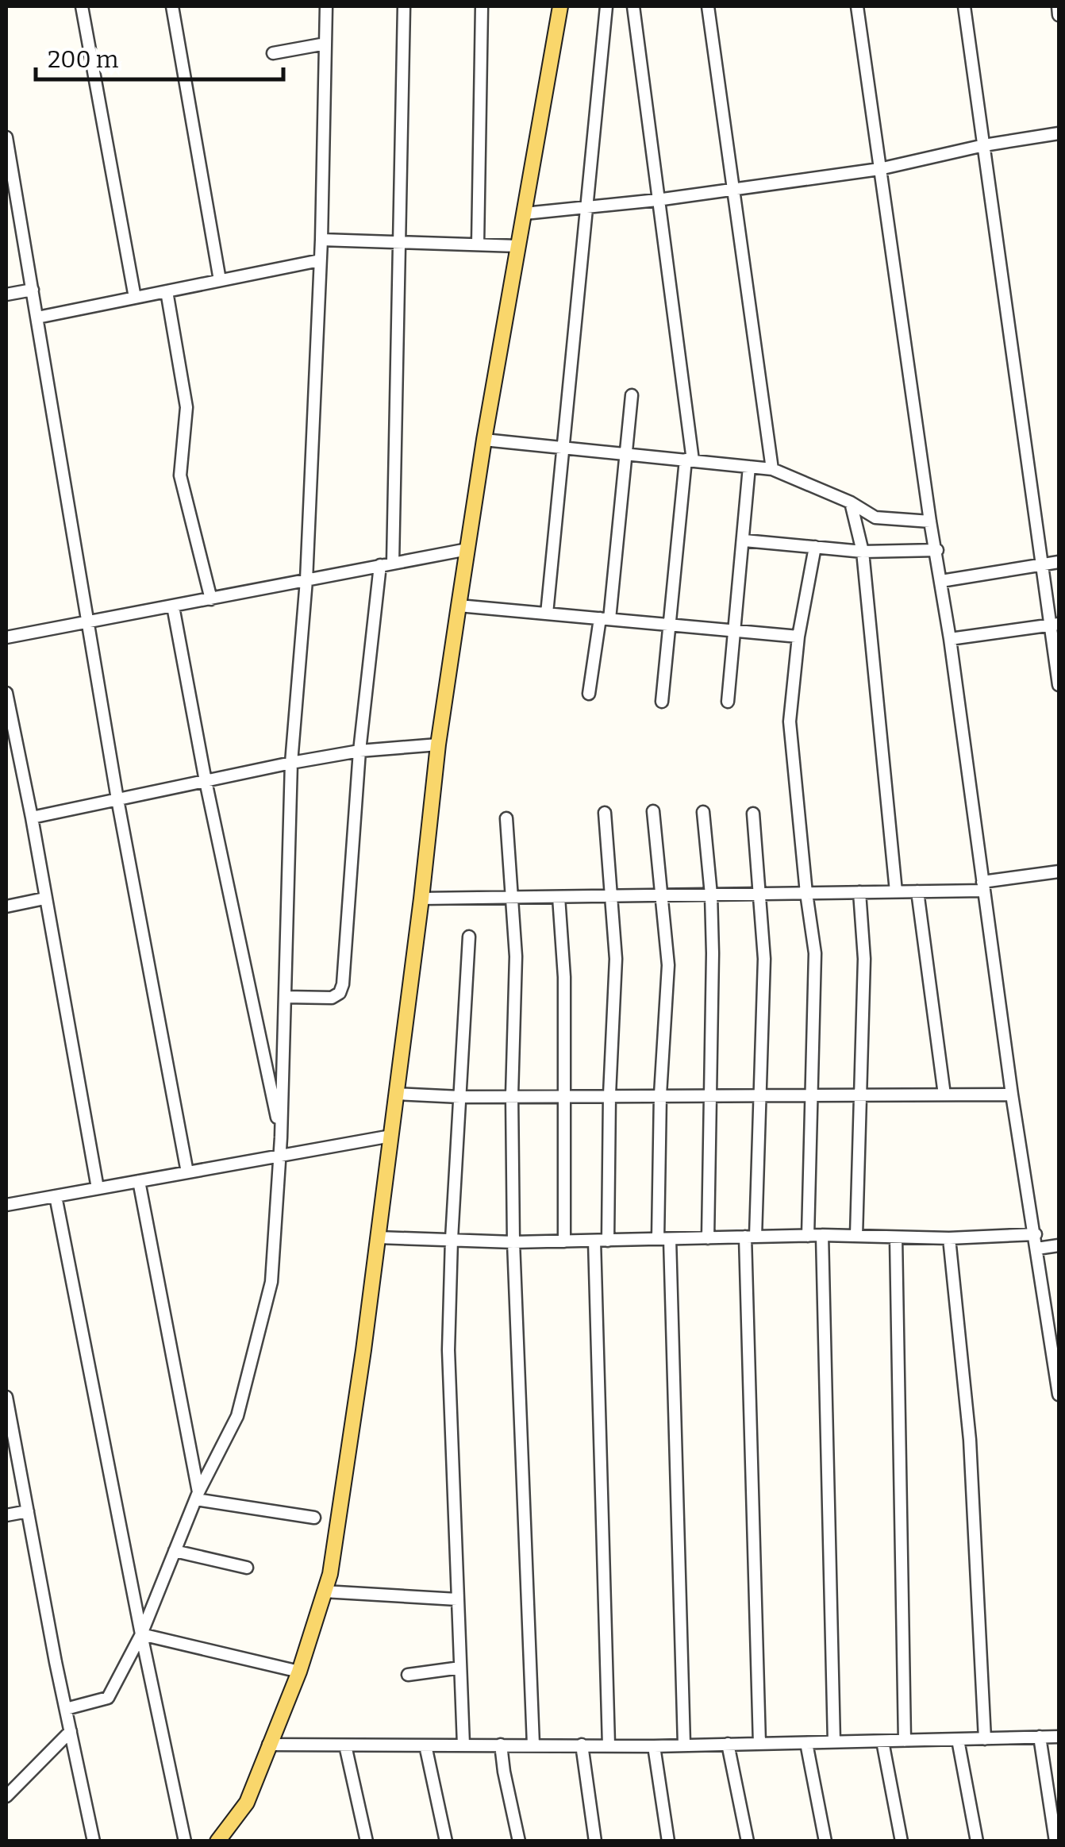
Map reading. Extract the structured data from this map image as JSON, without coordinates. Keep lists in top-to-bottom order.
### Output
{
  "scale_bar": "200 m"
}
